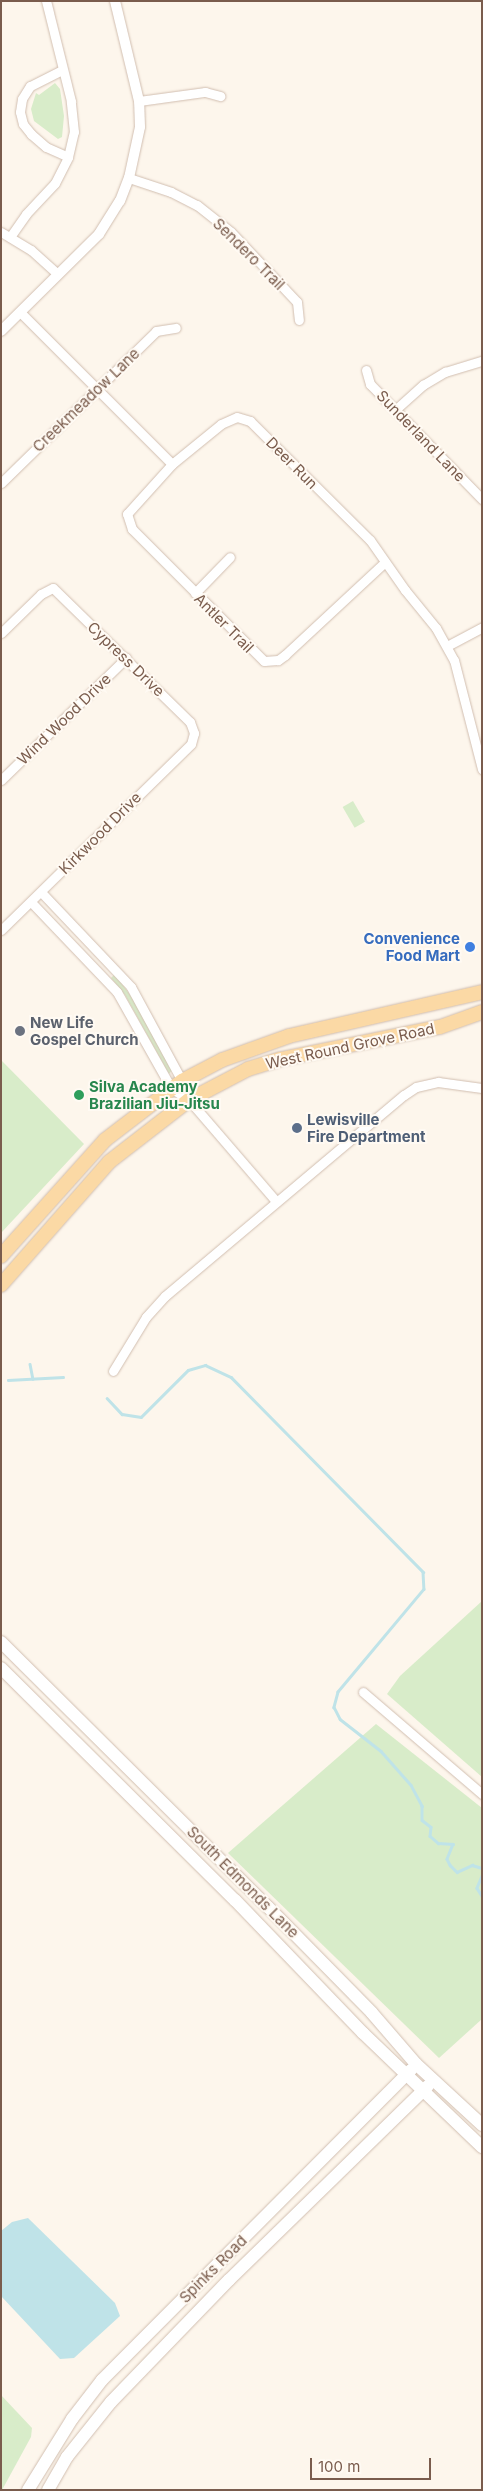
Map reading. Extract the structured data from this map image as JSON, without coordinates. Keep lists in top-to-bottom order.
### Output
{
  "streets": {
    "main road": ["West Round Grove Road", "South Edmonds Lane", "Spinks Road"],
    "street": [
      "Sendero Trail",
      "Creekmeadow Lane",
      "Sunderland Lane",
      "Deer Run",
      "Antler Trail",
      "Cypress Drive",
      "Wind Wood Drive",
      "Kirkwood Drive"
    ]
  },
  "crossings": [
    ["Deer Run", "Antler Trail"],
    ["Cypress Drive", "Wind Wood Drive"],
    ["Cypress Drive", "Kirkwood Drive"],
    ["South Edmonds Lane", "Spinks Road"]
  ],
  "places": [
    "Convenience Food Mart",
    "New Life Gospel Church",
    "Silva Academy Brazilian Jiu-Jitsu",
    "Lewisville Fire Department"
  ],
  "scale_bar": "100 m"
}
